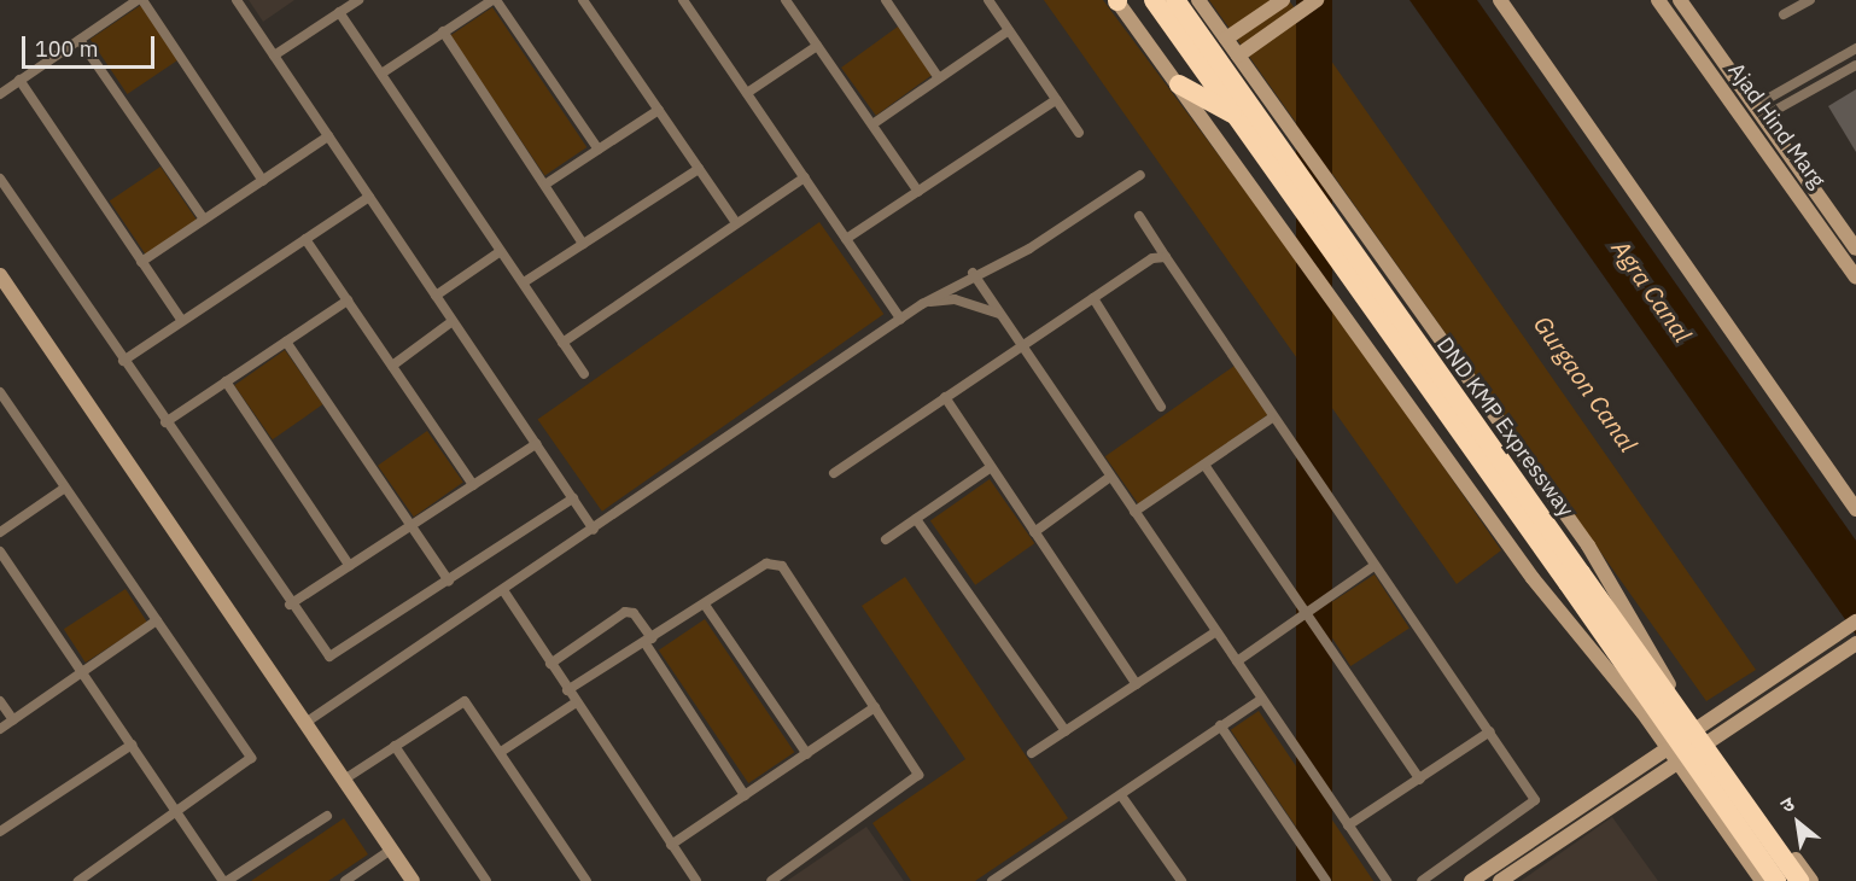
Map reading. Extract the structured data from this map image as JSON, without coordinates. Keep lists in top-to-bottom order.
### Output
{
  "streets": {
    "highway": ["DND KMP Expressway"],
    "street": ["Ajad Hind Marg"]
  },
  "water": ["Agra Canal", "Gurgaon Canal"],
  "scale_bar": "100 m",
  "north": "top left"
}
